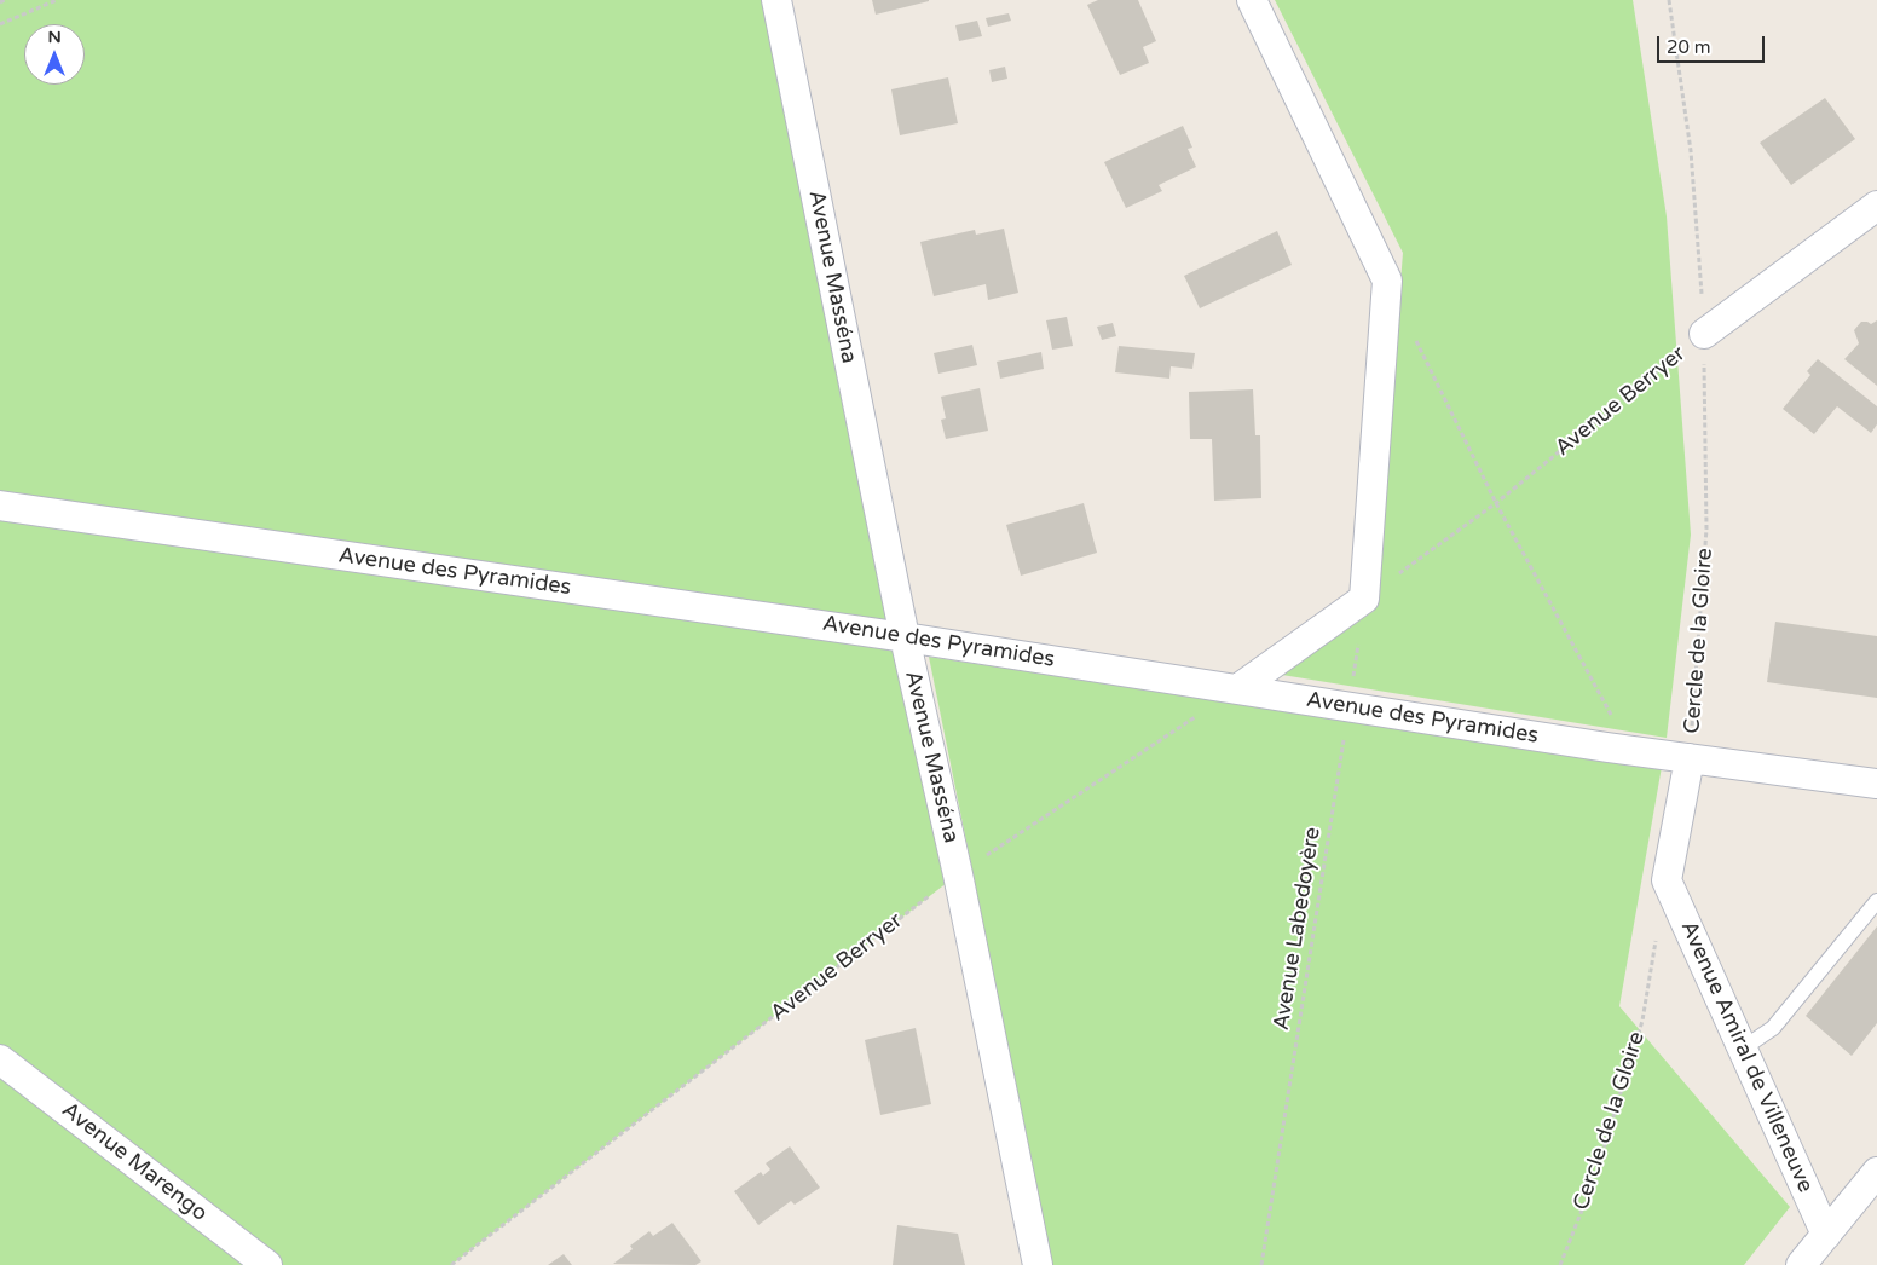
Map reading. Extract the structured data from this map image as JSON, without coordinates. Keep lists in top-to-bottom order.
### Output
{
  "streets": {
    "street": [
      "Avenue Masséna",
      "Avenue Berryer",
      "Avenue des Pyramides",
      "Cercle de la Gloire",
      "Avenue Amiral de Villeneuve",
      "Avenue Marengo"
    ],
    "path": ["Avenue Labedoyère"]
  },
  "crossings": [
    ["Avenue Masséna", "Avenue Berryer"],
    ["Avenue Masséna", "Avenue des Pyramides"],
    ["Avenue Berryer", "Avenue des Pyramides"],
    ["Avenue Berryer", "Cercle de la Gloire"],
    ["Avenue Berryer", "Avenue Labedoyère"],
    ["Avenue des Pyramides", "Cercle de la Gloire"],
    ["Avenue des Pyramides", "Avenue Labedoyère"],
    ["Cercle de la Gloire", "Avenue Amiral de Villeneuve"]
  ],
  "scale_bar": "20 m",
  "north": "top"
}
